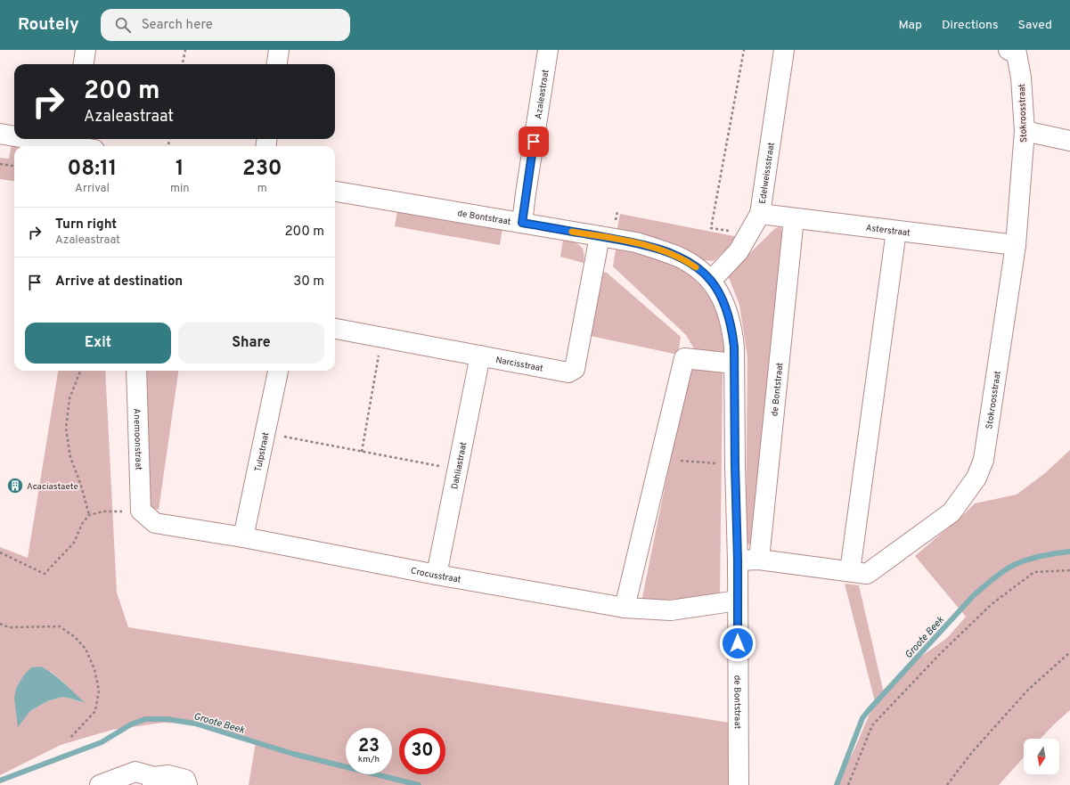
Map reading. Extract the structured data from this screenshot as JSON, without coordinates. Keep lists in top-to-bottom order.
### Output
{
  "streets": {
    "street": [
      "Azaleastraat",
      "Stokroosstraat",
      "Edelweissstraat",
      "de Bontstraat",
      "Asterstraat",
      "Narcisstraat",
      "Anemoonstraat",
      "Tulpstraat",
      "Dahliastraat",
      "Crocusstraat"
    ]
  },
  "crossings": [
    ["Azaleastraat", "de Bontstraat"],
    ["Stokroosstraat", "de Bontstraat"],
    ["Stokroosstraat", "Asterstraat"],
    ["Edelweissstraat", "de Bontstraat"],
    ["Edelweissstraat", "Asterstraat"],
    ["de Bontstraat", "Asterstraat"],
    ["de Bontstraat", "Narcisstraat"],
    ["de Bontstraat", "Crocusstraat"],
    ["Narcisstraat", "Dahliastraat"],
    ["Anemoonstraat", "Crocusstraat"],
    ["Tulpstraat", "Crocusstraat"],
    ["Dahliastraat", "Crocusstraat"]
  ],
  "water": ["Groote Beek"],
  "places": {
    "building": ["Acaciastaete"]
  },
  "north": "bottom",
  "page": {
    "header": "Routely",
    "search": "Search here",
    "nav": ["Map", "Directions", "Saved"],
    "turn": ["200 m", "Azaleastraat"],
    "eta": [
      "08:11",
      "Arrival",
      "1",
      "min",
      "230",
      "m"
    ],
    "list": [
      {
        "name": "Turn right",
        "note": "Azaleastraat",
        "value": "200 m"
      },
      {
        "name": "Arrive at destination",
        "value": "30 m"
      }
    ],
    "buttons": ["Exit", "Share"],
    "speed": "23 km/h",
    "limit": "30"
  }
}
